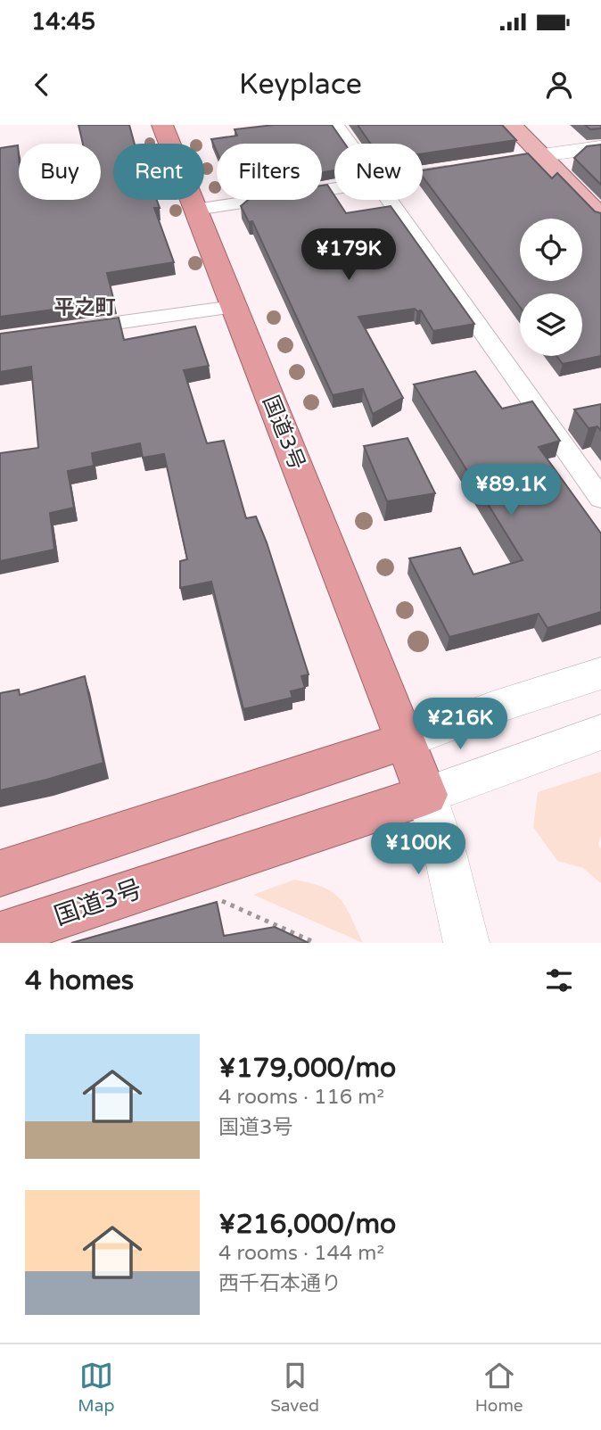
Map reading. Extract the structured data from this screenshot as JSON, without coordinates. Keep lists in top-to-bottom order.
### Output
{
  "streets": {
    "highway": ["国道3号"]
  },
  "districts": ["平之町"],
  "page": {
    "status": "14:45",
    "header": "Keyplace",
    "chip": [
      "Buy",
      "Rent",
      "Filters",
      "New"
    ],
    "price": [
      "¥179K",
      "¥89.1K",
      "¥216K",
      "¥100K"
    ],
    "heading": "4 homes",
    "list": [
      {
        "name": "¥179,000/mo",
        "note": "4 rooms · 116 m² · 国道3号"
      },
      {
        "name": "¥216,000/mo",
        "note": "4 rooms · 144 m² · 西千石本通り"
      }
    ],
    "tabs": ["Map", "Saved", "Home"]
  }
}
